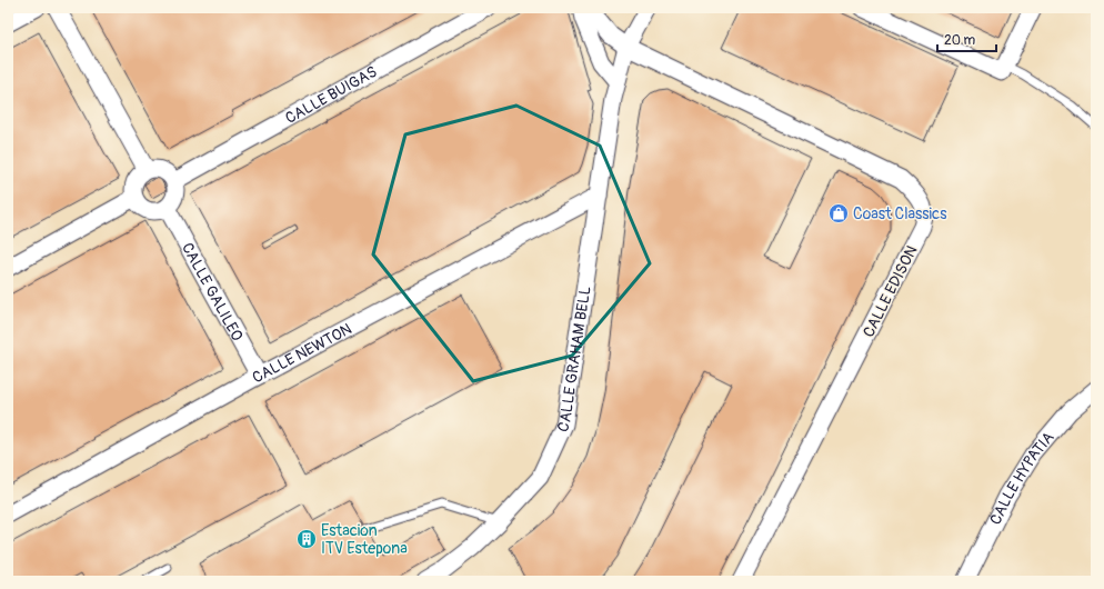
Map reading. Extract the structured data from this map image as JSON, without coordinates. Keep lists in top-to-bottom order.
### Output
{
  "streets": {
    "street": [
      "CALLE BUIGAS",
      "CALLE EDISON",
      "CALLE GALILEO",
      "CALLE NEWTON",
      "CALLE GRAHAM BELL",
      "CALLE HYPATIA"
    ]
  },
  "crossings": [
    ["CALLE BUIGAS", "CALLE GALILEO"],
    ["CALLE EDISON", "CALLE GRAHAM BELL"],
    ["CALLE GALILEO", "CALLE NEWTON"],
    ["CALLE NEWTON", "CALLE GRAHAM BELL"]
  ],
  "places": {
    "shop": ["Coast Classics"],
    "building": ["Estacion ITV Estepona"]
  },
  "scale_bar": "20 m"
}
